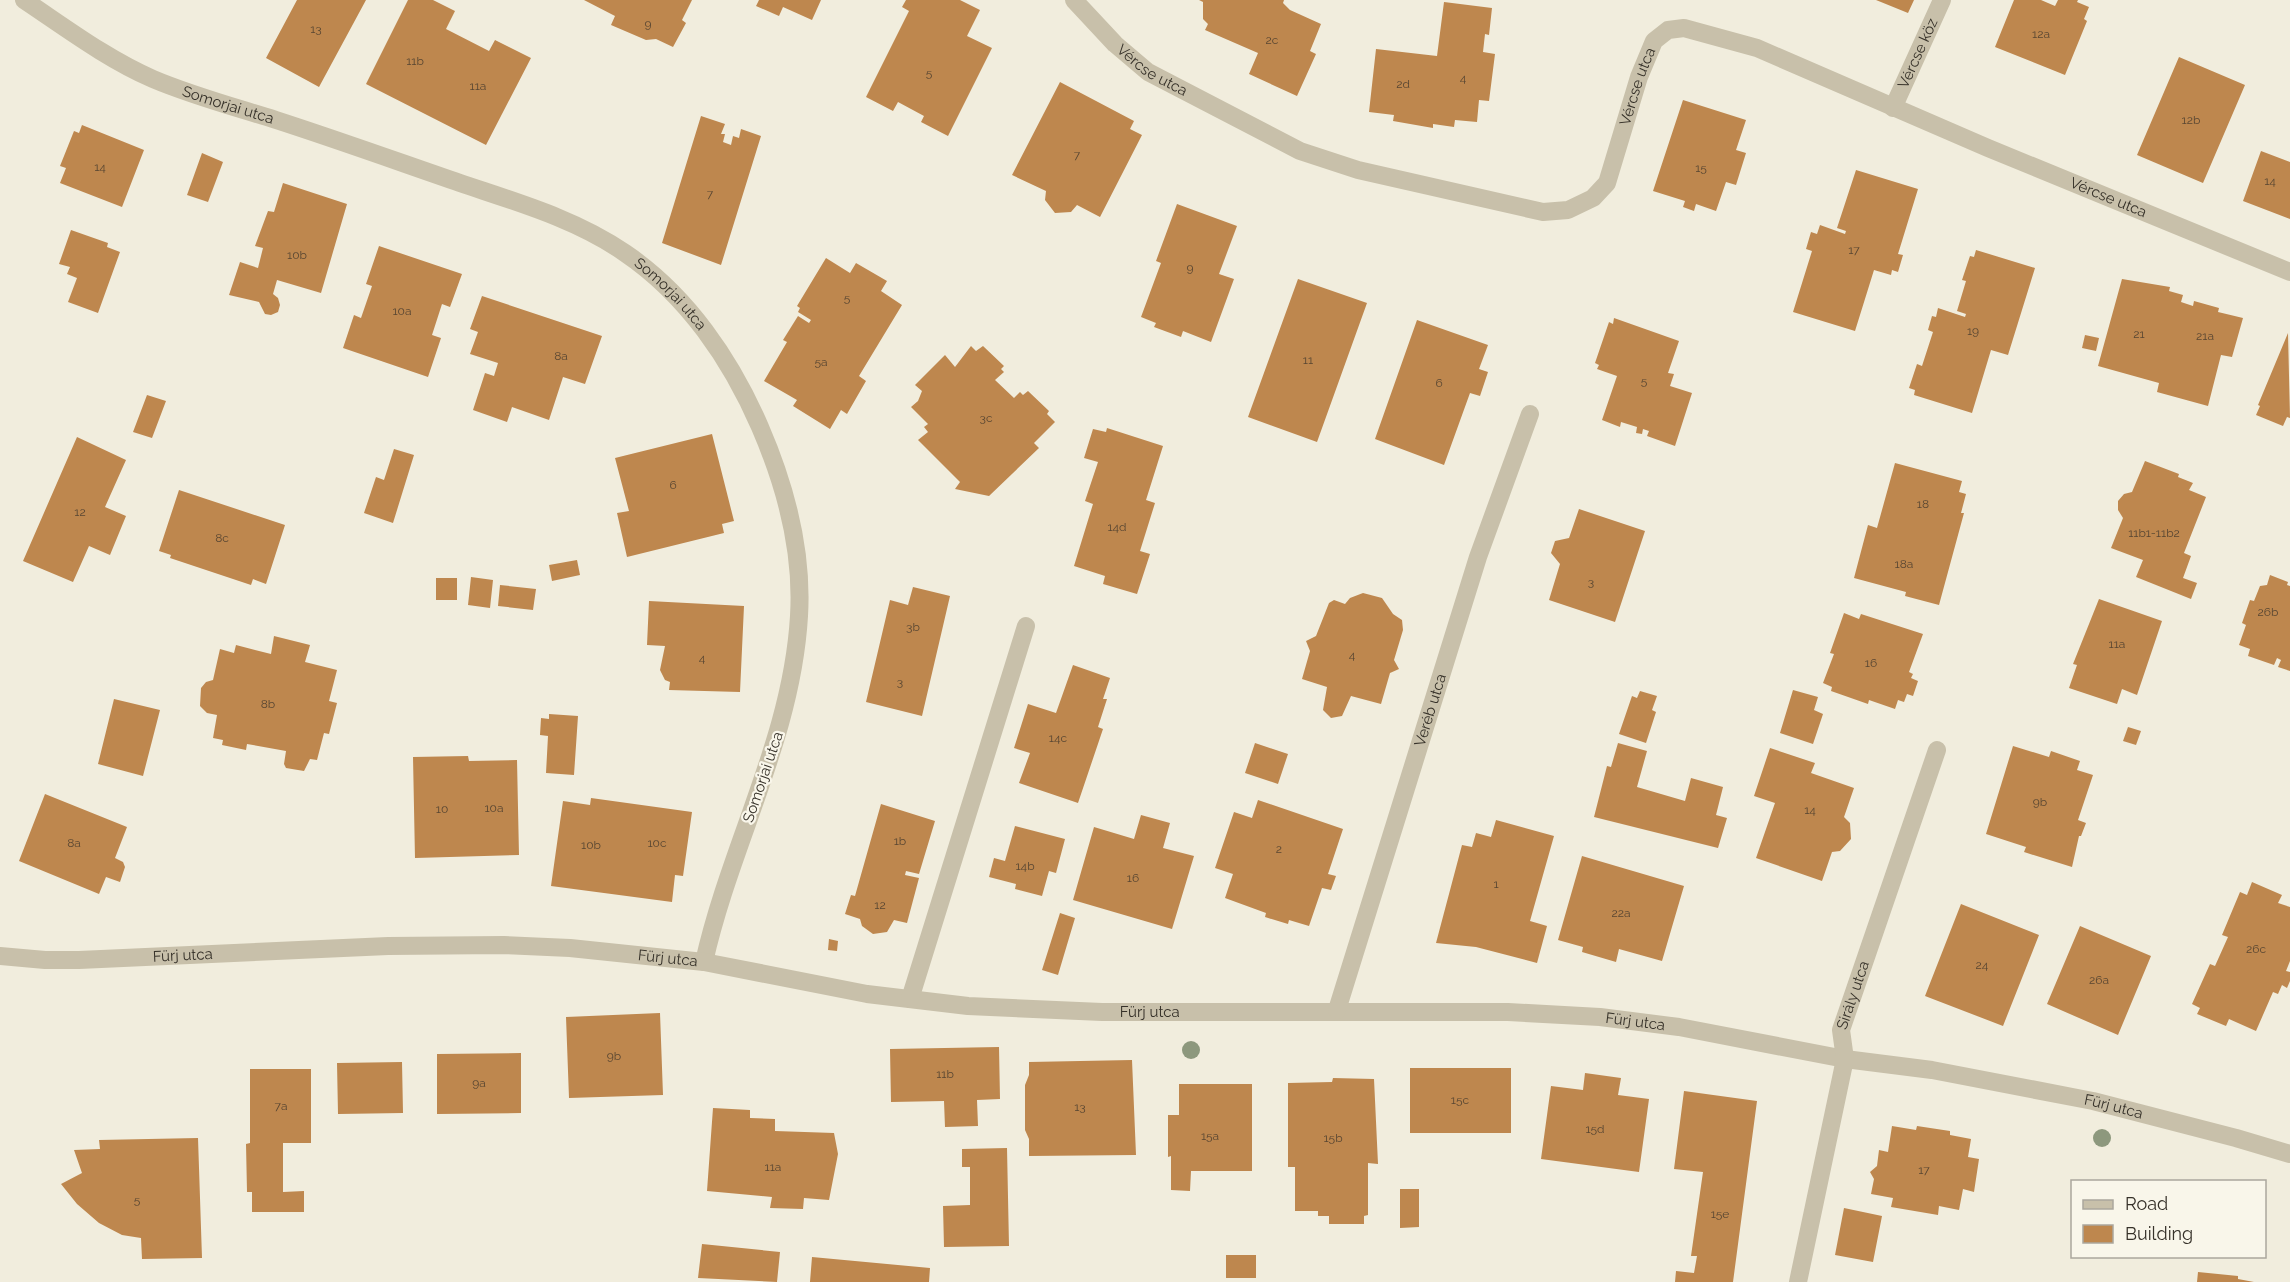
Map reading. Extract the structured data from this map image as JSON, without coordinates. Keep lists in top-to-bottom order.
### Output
{
  "streets": {
    "street": [
      "Vércse köz",
      "Vércse utca",
      "Somorjai utca",
      "Veréb utca",
      "Fürj utca",
      "Sirály utca"
    ]
  },
  "crossings": [
    ["Vércse köz", "Vércse utca"],
    ["Somorjai utca", "Fürj utca"],
    ["Veréb utca", "Fürj utca"],
    ["Fürj utca", "Sirály utca"]
  ],
  "house_numbers": [
    "9",
    "13",
    "12a",
    "2c",
    "11b",
    "5",
    "4",
    "2d",
    "11a",
    "12b",
    "7",
    "14",
    "15",
    "14",
    "7",
    "17",
    "10b",
    "9",
    "5",
    "10a",
    "19",
    "21",
    "21a",
    "8a",
    "11",
    "5a",
    "5",
    "6",
    "3c",
    "6",
    "18",
    "12",
    "14d",
    "11b1-11b2",
    "8c",
    "18a",
    "3",
    "26b",
    "3b",
    "11a",
    "4",
    "4",
    "16",
    "3",
    "8b",
    "14c",
    "9b",
    "10a",
    "10",
    "14",
    "1b",
    "8a",
    "10c",
    "10b",
    "2",
    "14b",
    "16",
    "1",
    "12",
    "22a",
    "26c",
    "24",
    "26a",
    "9b",
    "11b",
    "9a",
    "15c",
    "7a",
    "13",
    "15d",
    "15a",
    "15b",
    "11a",
    "17",
    "5",
    "15e"
  ],
  "legend": ["Road", "Building"]
}
